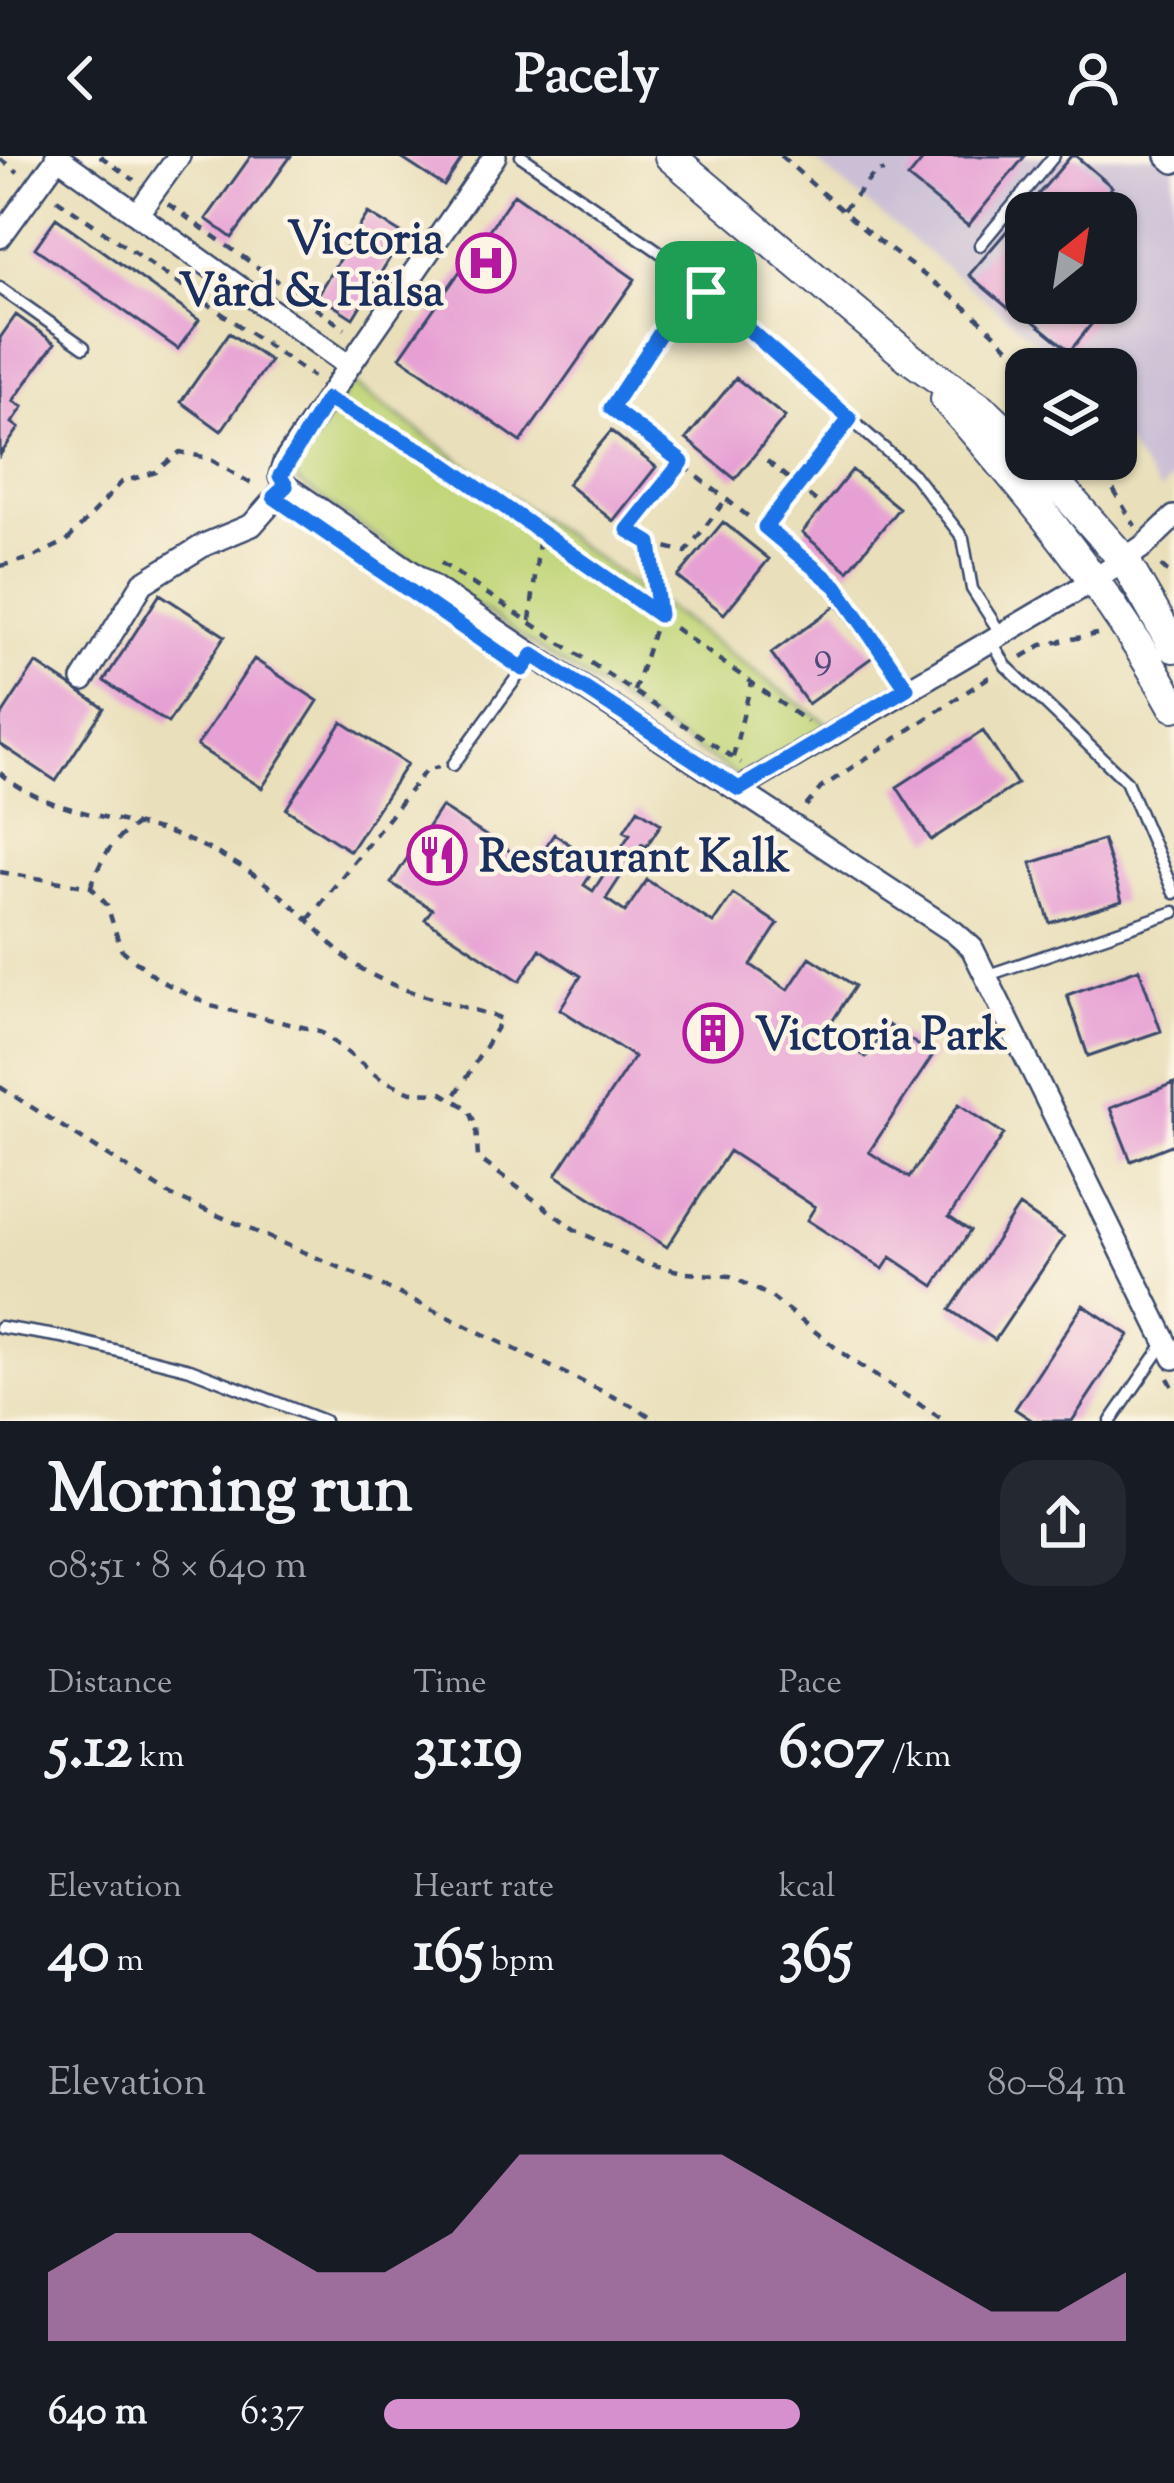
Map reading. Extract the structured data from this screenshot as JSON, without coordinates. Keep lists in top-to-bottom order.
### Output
{
  "places": {
    "hospital": ["Victoria Vård & Hälsa"],
    "restaurant": ["Restaurant Kalk"],
    "building": ["Victoria Park"]
  },
  "house_numbers": ["9"],
  "north": "top right",
  "page": {
    "header": "Pacely",
    "heading": ["Morning run", "08:51 · 8 × 640 m"],
    "stats": [
      ["Distance", "5.12 km"],
      ["Time", "31:19"],
      ["Pace", "6:07 /km"],
      ["Elevation", "40 m"],
      ["Heart rate", "165 bpm"],
      ["kcal", "365"]
    ],
    "chart": ["Elevation", "80–84 m"],
    "list": [
      {
        "name": "640 m",
        "note": "6:37"
      }
    ]
  }
}
